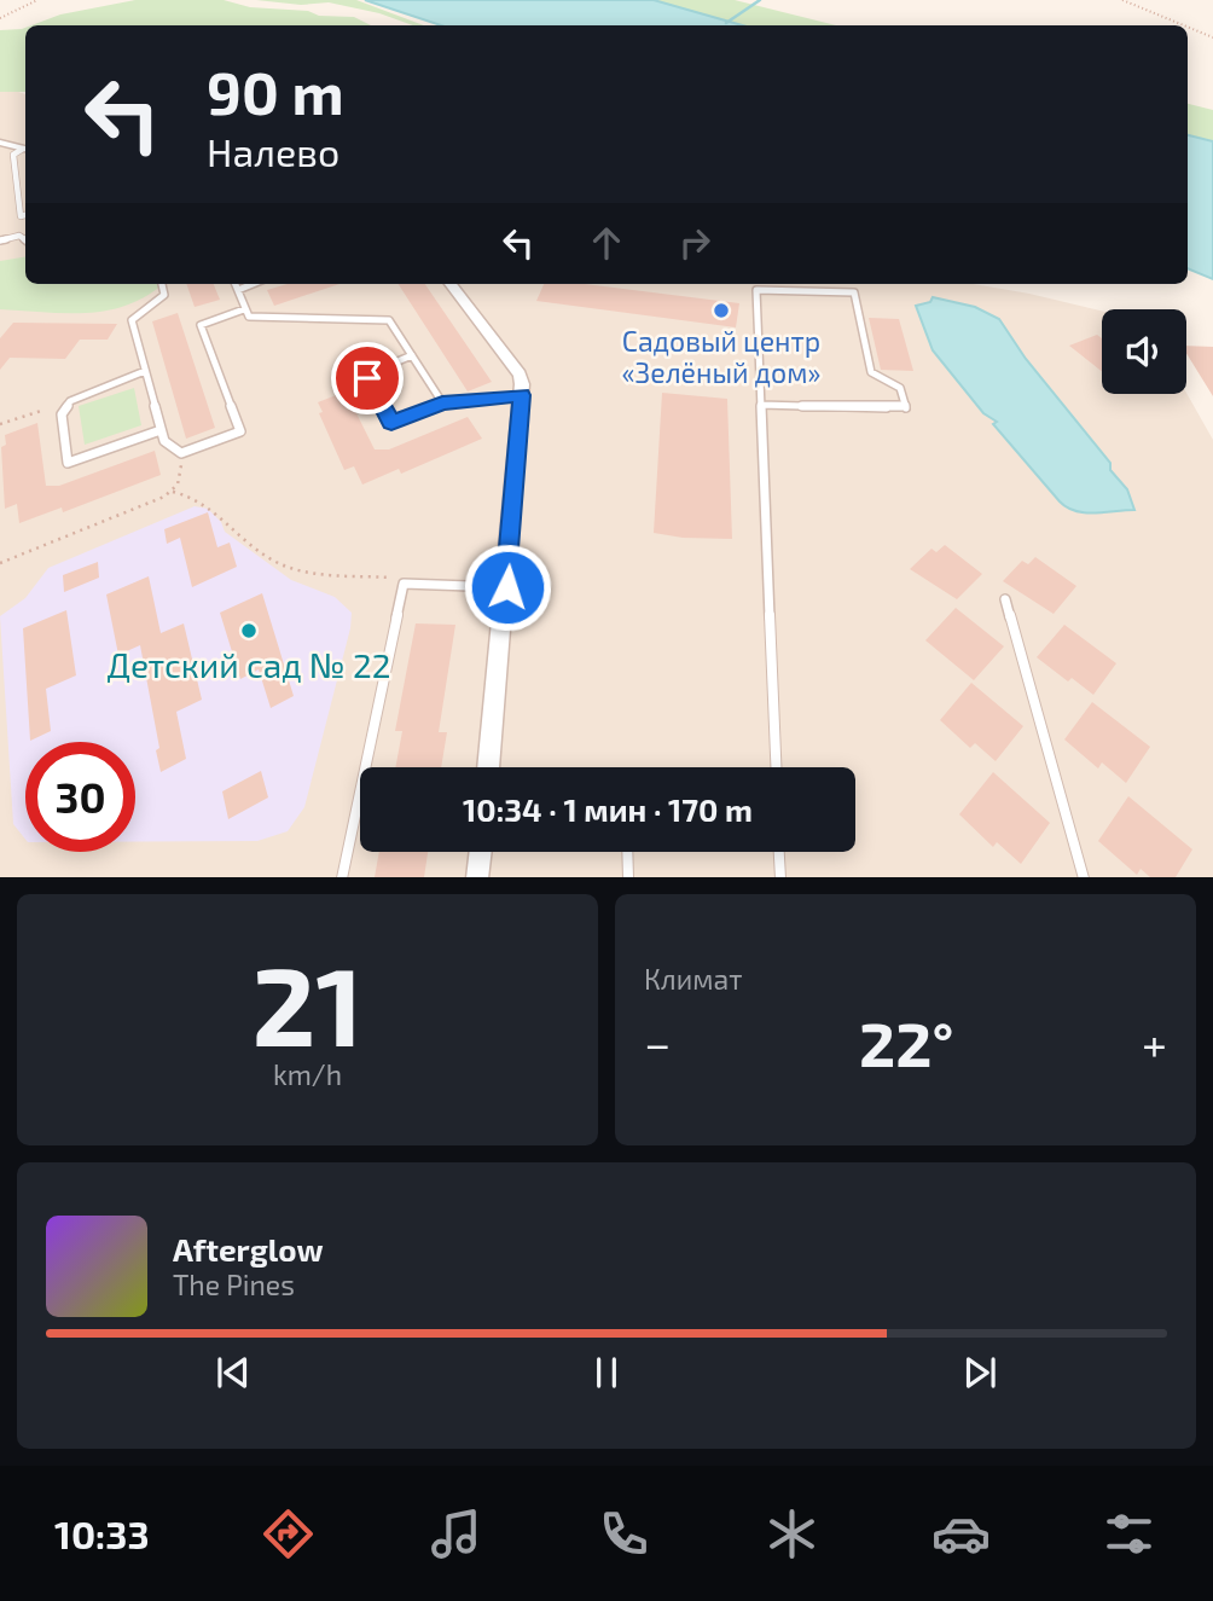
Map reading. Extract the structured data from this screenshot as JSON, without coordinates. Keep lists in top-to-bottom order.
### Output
{
  "places": ["Садовый центр «Зелёный дом»", "Детский сад № 22"],
  "page": {
    "turn": ["90 m", "Налево"],
    "limit": "30",
    "trip": "10:34 · 1 мин · 170 m",
    "tile": [
      ["21", "km/h"],
      "Климат"
    ],
    "heat": ["−", "22°", "+"],
    "song": ["Afterglow", "The Pines"],
    "tabs": "10:33"
  }
}
